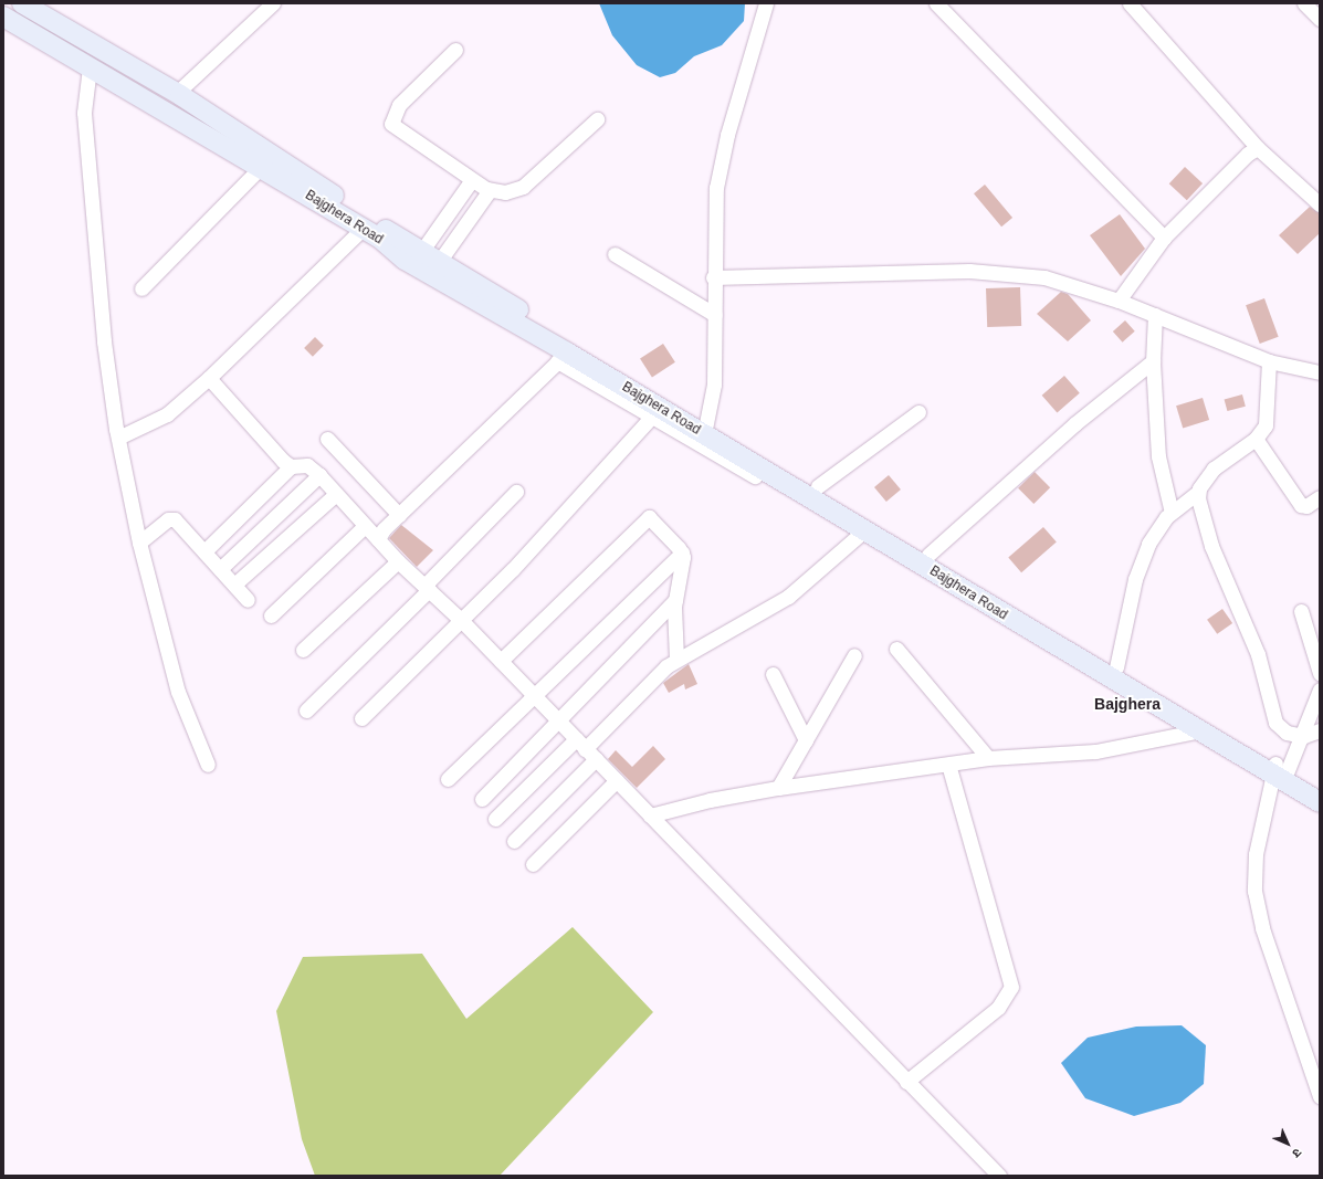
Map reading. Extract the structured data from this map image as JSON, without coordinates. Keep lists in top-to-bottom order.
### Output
{
  "streets": {
    "main road": ["Bajghera Road"]
  },
  "districts": ["Bajghera"],
  "north": "bottom right"
}
